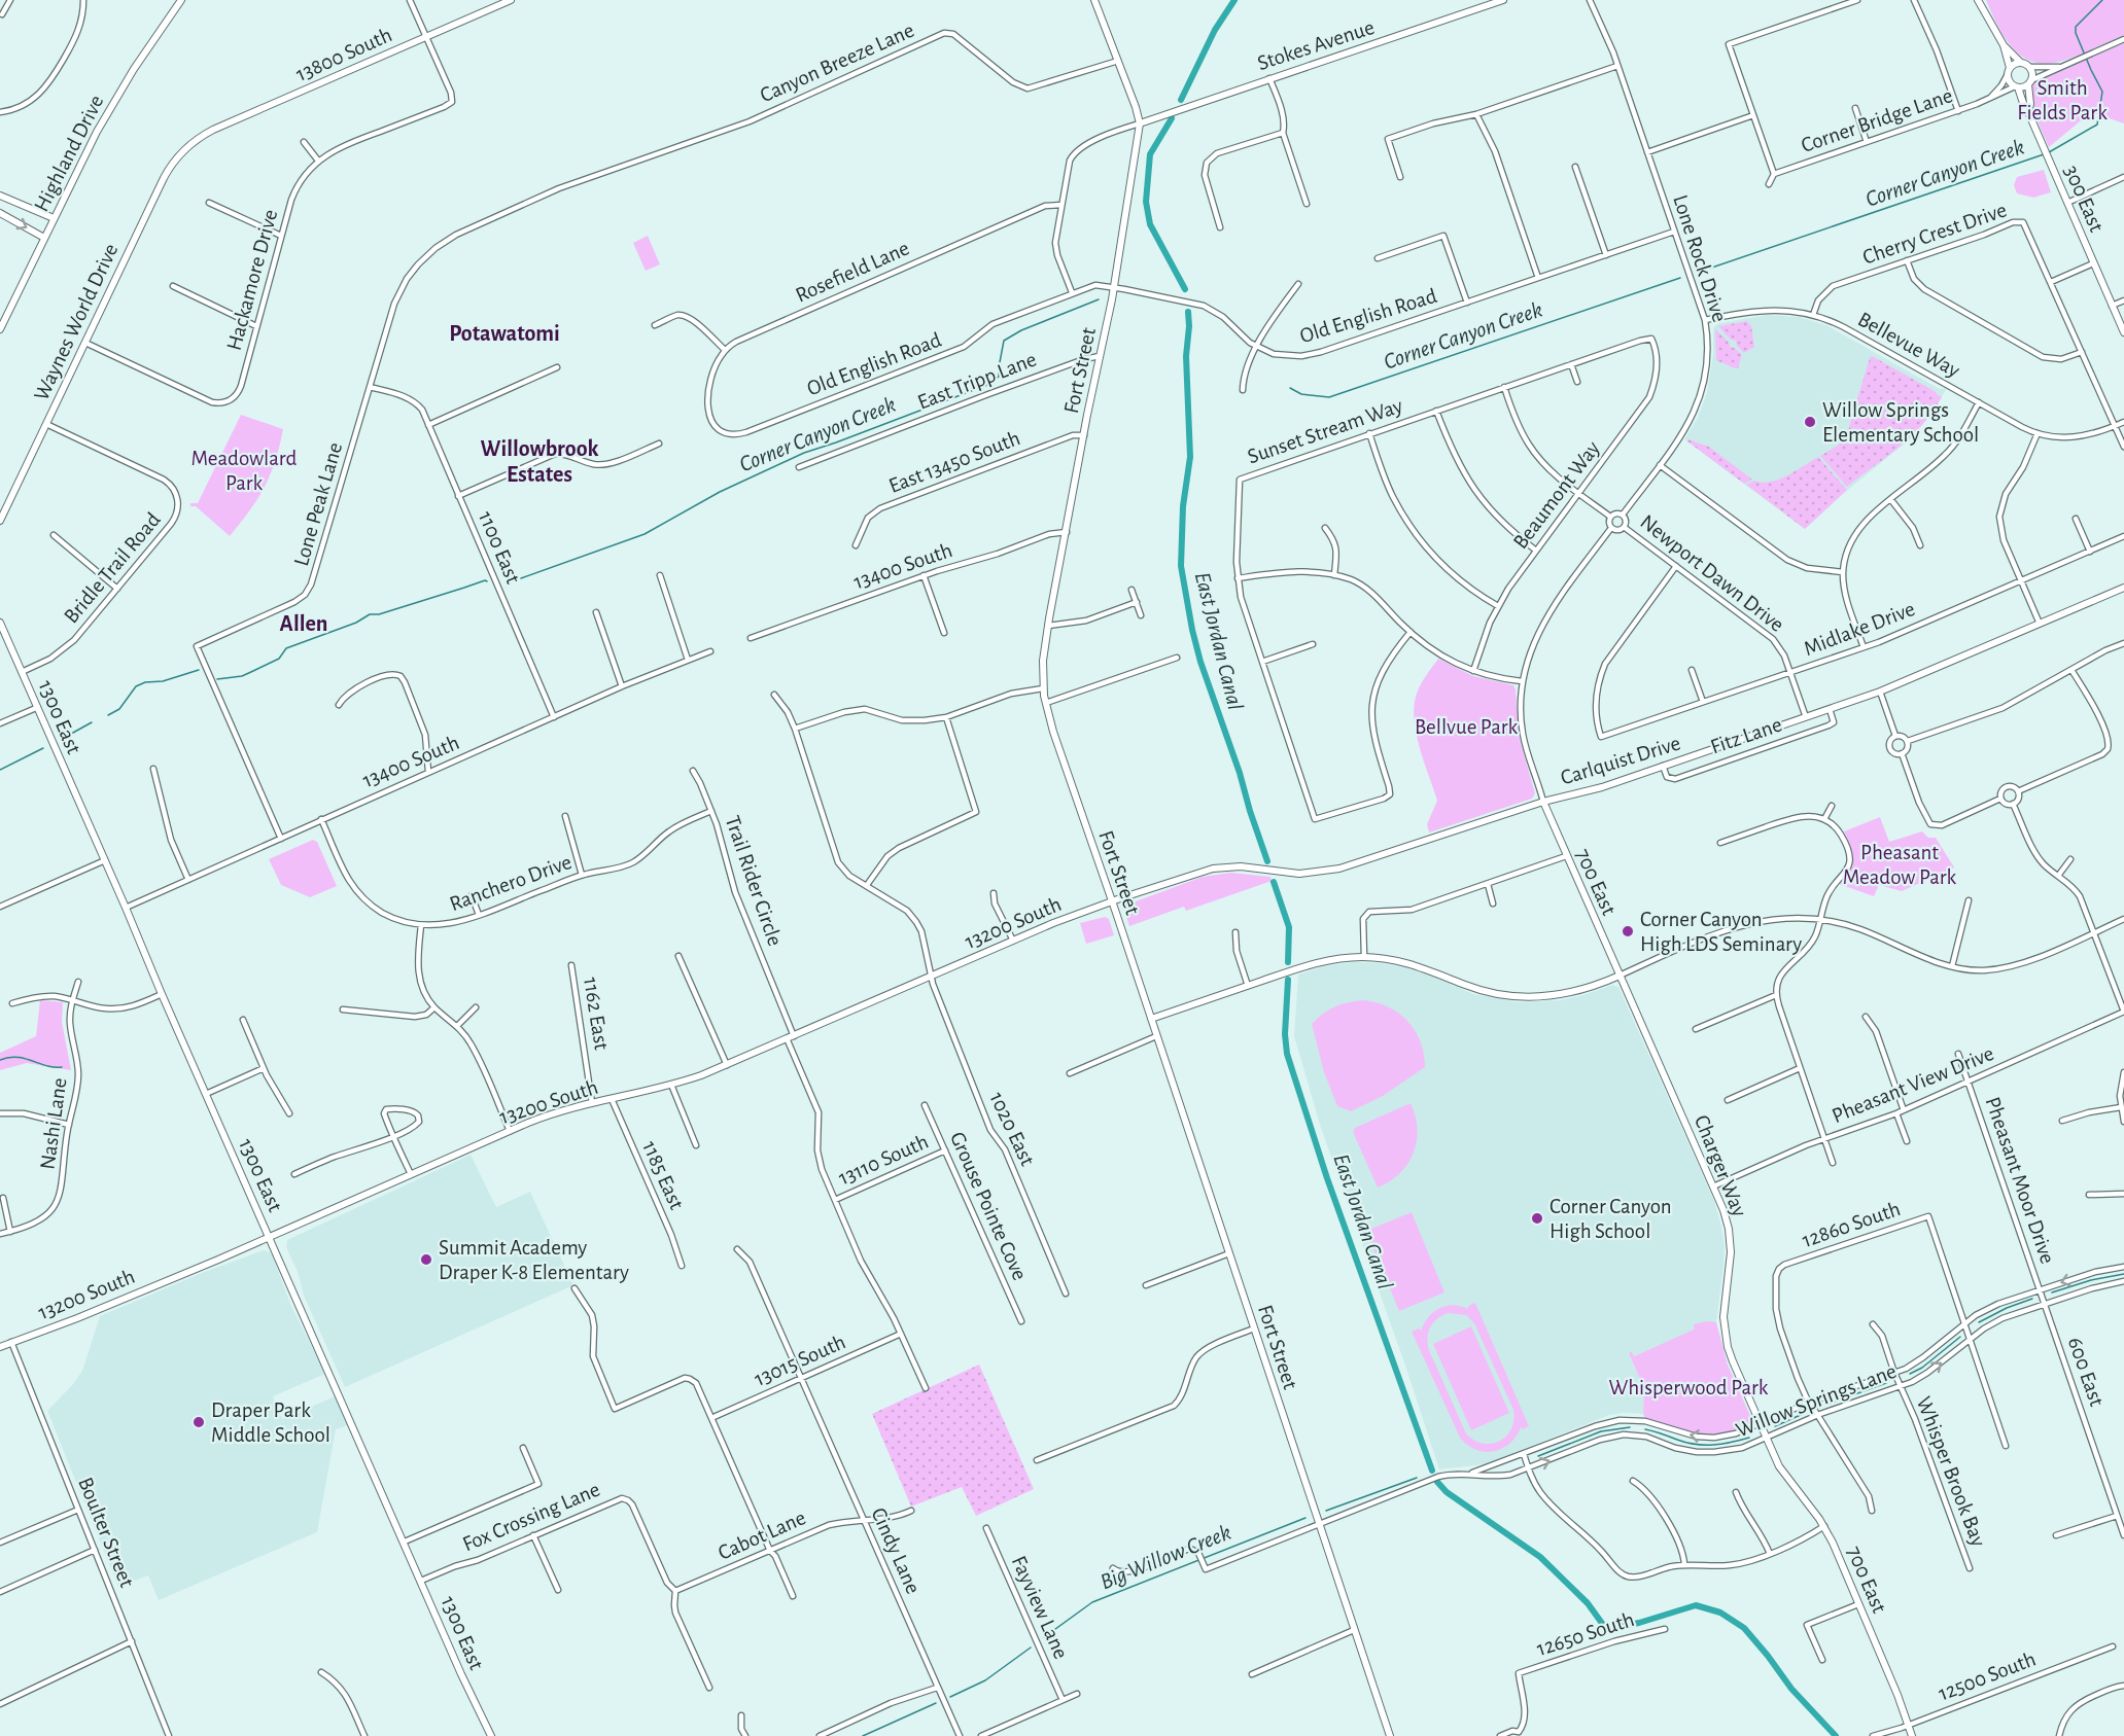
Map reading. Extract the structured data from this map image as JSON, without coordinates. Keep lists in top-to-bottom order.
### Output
{
  "streets": {
    "street": [
      "Stokes Avenue",
      "13800 South",
      "Canyon Breeze Lane",
      "Corner Bridge Lane",
      "Highland Drive",
      "300 East",
      "Cherry Crest Drive",
      "Lone Rock Drive",
      "Rosefield Lane",
      "Hackamore Drive",
      "Old English Road",
      "Waynes World Drive",
      "Bellevue Way",
      "Fort Street",
      "East Tripp Lane",
      "Sunset Stream Way",
      "East 13450 South",
      "Beaumont Way",
      "Lone Peak Lane",
      "1100 East",
      "13400 South",
      "Bridle Trail Road",
      "Newport Dawn Drive",
      "Midlake Drive",
      "1300 East",
      "Fitz Lane",
      "Carlquist Drive",
      "Trail Rider Circle",
      "700 East",
      "Ranchero Drive",
      "13200 South",
      "1162 East",
      "Pheasant View Drive",
      "Nashi Lane",
      "1020 East",
      "13110 South",
      "Charger Way",
      "1185 East",
      "Pheasant Moor Drive",
      "Grouse Pointe Cove",
      "12860 South",
      "13015 South",
      "600 East",
      "Willow Springs Lane",
      "Whisper Brook Bay",
      "Fox Crossing Lane",
      "Boulter Street",
      "Cabot Lane",
      "Cindy Lane",
      "Fayview Lane",
      "12650 South",
      "12500 South"
    ]
  },
  "crossings": [
    ["Stokes Avenue", "Fort Street"],
    ["13800 South", "Hackamore Drive"],
    ["13800 South", "Waynes World Drive"],
    ["Canyon Breeze Lane", "Fort Street"],
    ["Canyon Breeze Lane", "Lone Peak Lane"],
    ["Corner Bridge Lane", "300 East"],
    ["Cherry Crest Drive", "Bellevue Way"],
    ["Lone Rock Drive", "Old English Road"],
    ["Lone Rock Drive", "Bellevue Way"],
    ["Lone Rock Drive", "Newport Dawn Drive"],
    ["Rosefield Lane", "Old English Road"],
    ["Hackamore Drive", "Waynes World Drive"],
    ["Old English Road", "Fort Street"],
    ["Waynes World Drive", "Bridle Trail Road"],
    ["Fort Street", "East Tripp Lane"],
    ["Fort Street", "East 13450 South"],
    ["Fort Street", "13400 South"],
    ["Fort Street", "Carlquist Drive"],
    ["Fort Street", "13200 South"],
    ["Fort Street", "Willow Springs Lane"],
    ["Sunset Stream Way", "Beaumont Way"],
    ["Sunset Stream Way", "Newport Dawn Drive"],
    ["Beaumont Way", "Newport Dawn Drive"],
    ["Lone Peak Lane", "1100 East"],
    ["Lone Peak Lane", "13400 South"],
    ["1100 East", "13400 South"],
    ["13400 South", "1300 East"],
    ["13400 South", "Ranchero Drive"],
    ["Bridle Trail Road", "1300 East"],
    ["Newport Dawn Drive", "Midlake Drive"],
    ["Newport Dawn Drive", "Carlquist Drive"],
    ["1300 East", "13200 South"],
    ["1300 East", "Fox Crossing Lane"],
    ["Fitz Lane", "Carlquist Drive"],
    ["Carlquist Drive", "700 East"],
    ["Carlquist Drive", "13200 South"],
    ["Trail Rider Circle", "Ranchero Drive"],
    ["Trail Rider Circle", "13200 South"],
    ["Trail Rider Circle", "13110 South"],
    ["Trail Rider Circle", "13015 South"],
    ["700 East", "Charger Way"],
    ["700 East", "12500 South"],
    ["13200 South", "1162 East"],
    ["13200 South", "1020 East"],
    ["13200 South", "1185 East"],
    ["13200 South", "Boulter Street"],
    ["Pheasant View Drive", "Charger Way"],
    ["Pheasant View Drive", "Pheasant Moor Drive"],
    ["13110 South", "Grouse Pointe Cove"],
    ["Charger Way", "Willow Springs Lane"],
    ["Pheasant Moor Drive", "600 East"],
    ["Pheasant Moor Drive", "Willow Springs Lane"],
    ["12860 South", "Willow Springs Lane"],
    ["13015 South", "Cindy Lane"],
    ["600 East", "Willow Springs Lane"],
    ["Willow Springs Lane", "Whisper Brook Bay"],
    ["Fox Crossing Lane", "Cabot Lane"],
    ["Cabot Lane", "Cindy Lane"]
  ],
  "districts": ["Potawatomi", "Willowbrook Estates", "Allen"],
  "water": ["Corner Canyon Creek", "East Jordan Canal", "Big Willow Creek"],
  "parks": [
    "Smith Fields Park",
    "Meadowlard Park",
    "Bellvue Park",
    "Pheasant Meadow Park",
    "Whisperwood Park"
  ],
  "places": [
    "Willow Springs Elementary School",
    "Corner Canyon High LDS Seminary",
    "Corner Canyon High School",
    "Summit Academy Draper K-8 Elementary",
    "Draper Park Middle School"
  ]
}
